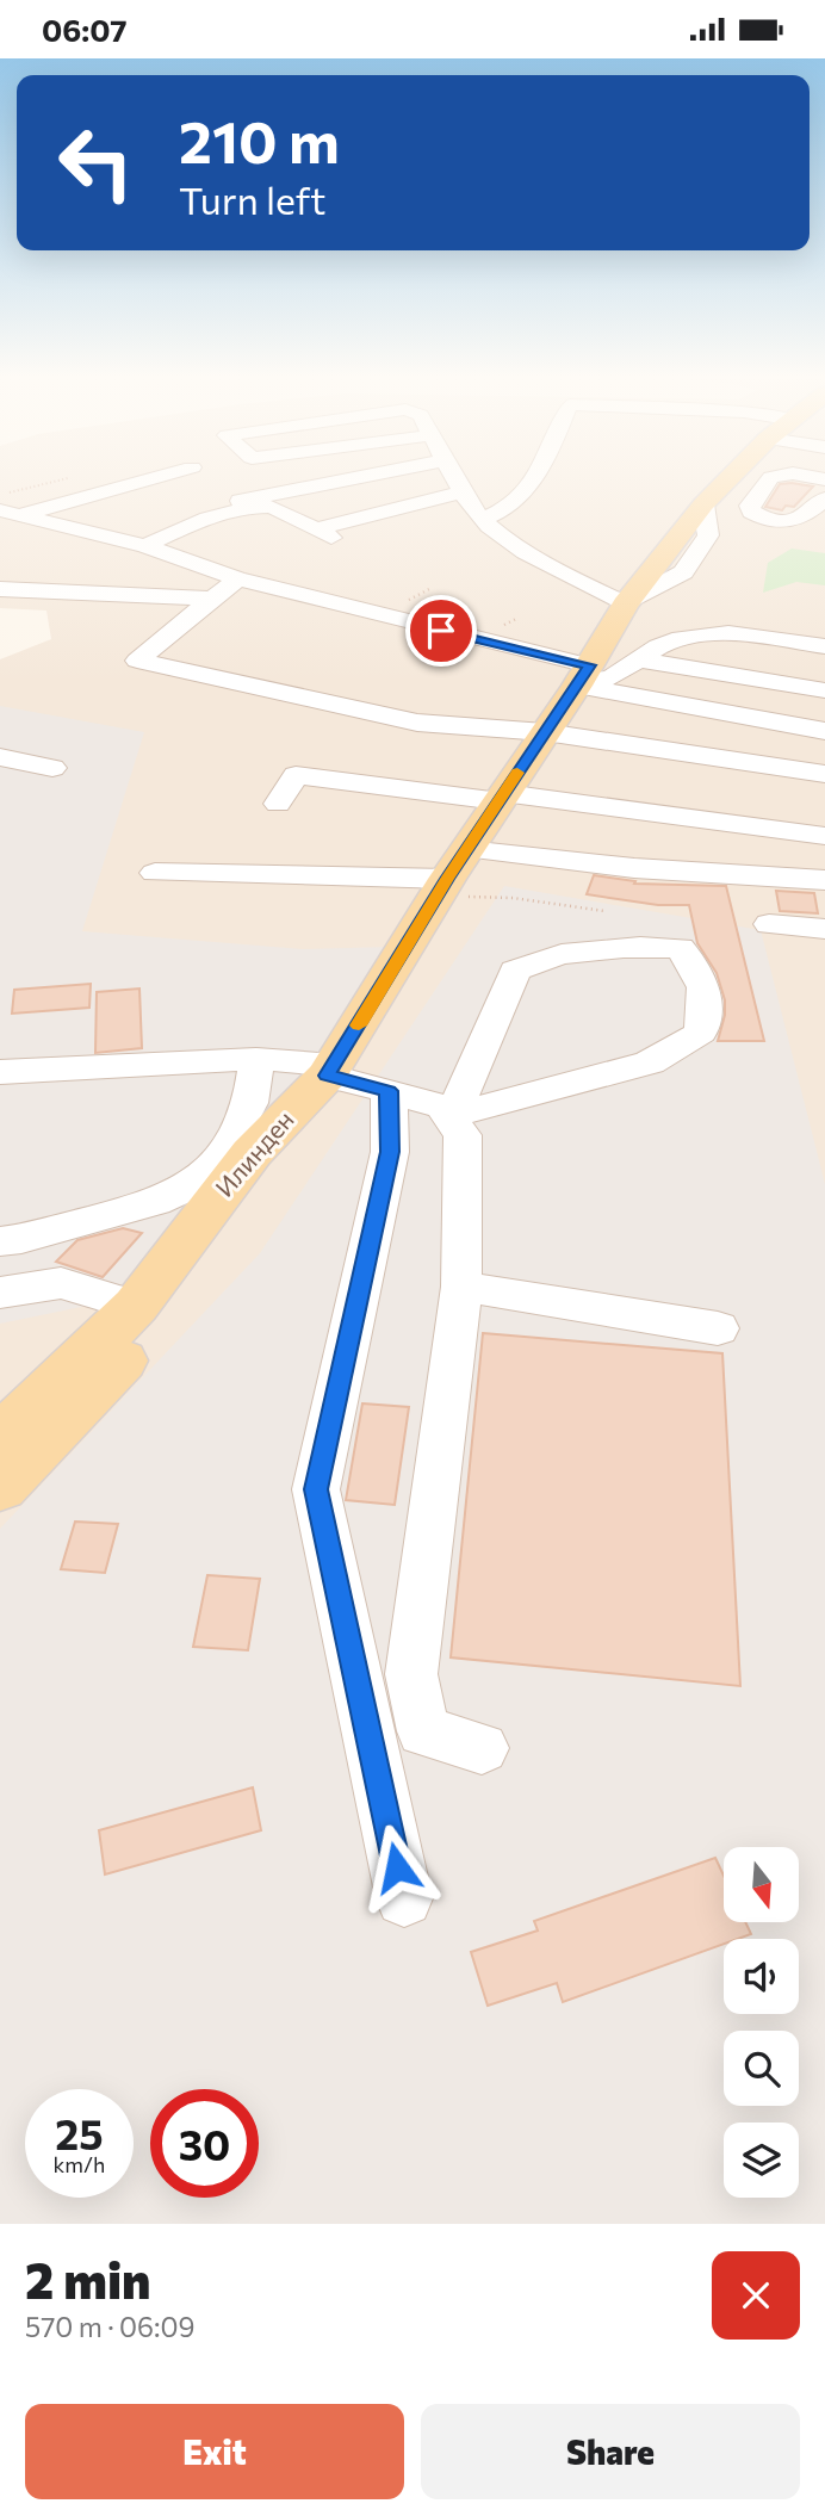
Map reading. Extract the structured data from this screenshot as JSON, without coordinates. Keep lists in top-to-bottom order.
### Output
{
  "streets": {
    "main road": ["Илинден"]
  },
  "north": "bottom",
  "page": {
    "status": "06:07",
    "turn": ["210 m", "Turn left"],
    "speed": "25 km/h",
    "limit": "30",
    "heading": ["2 min", "570 m · 06:09"],
    "buttons": ["Exit", "Share"]
  }
}
